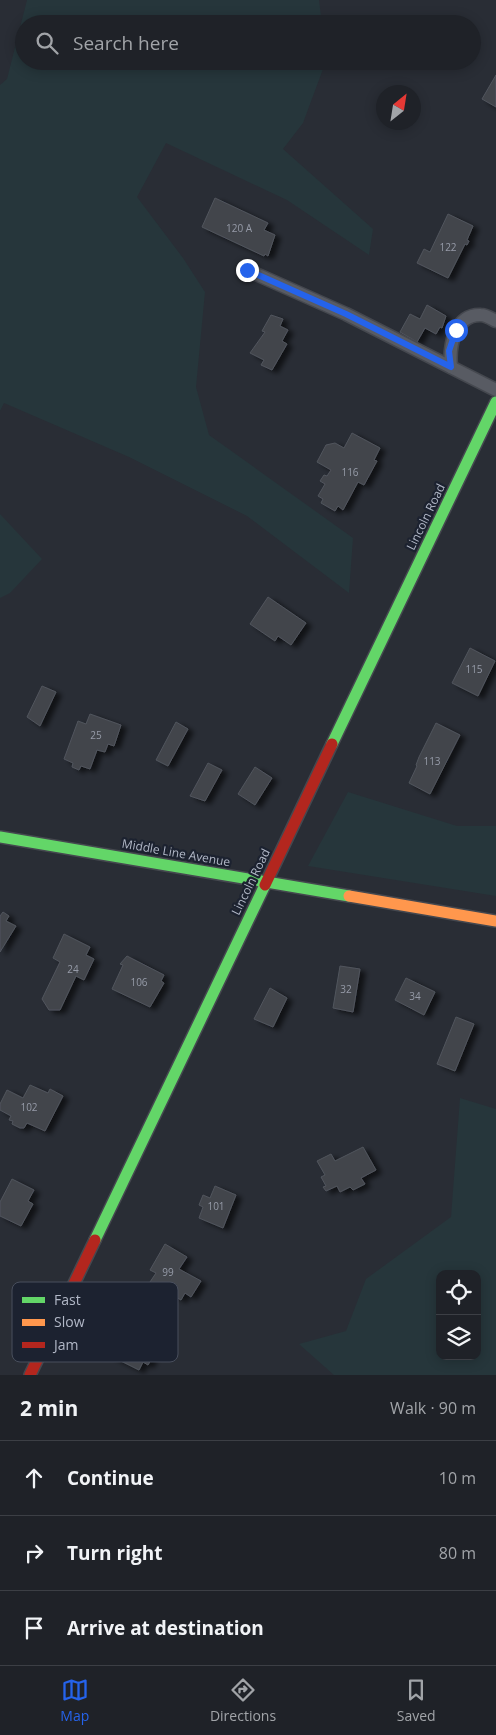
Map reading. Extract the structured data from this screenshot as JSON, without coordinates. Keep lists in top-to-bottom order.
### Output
{
  "streets": {
    "street": ["Lincoln Road", "Middle Line Avenue"]
  },
  "crossings": [
    ["Lincoln Road", "Middle Line Avenue"]
  ],
  "house_numbers": [
    "120 A",
    "122",
    "116",
    "115",
    "25",
    "113",
    "24",
    "106",
    "32",
    "34",
    "102",
    "101",
    "99"
  ],
  "legend": ["Fast", "Slow", "Jam"],
  "north": "top right",
  "page": {
    "search": "Search here",
    "heading": ["2 min", "Walk · 90 m"],
    "list": [
      ["Continue", "10 m"],
      ["Turn right", "80 m"],
      "Arrive at destination"
    ],
    "nav": ["Map", "Directions", "Saved"]
  }
}
